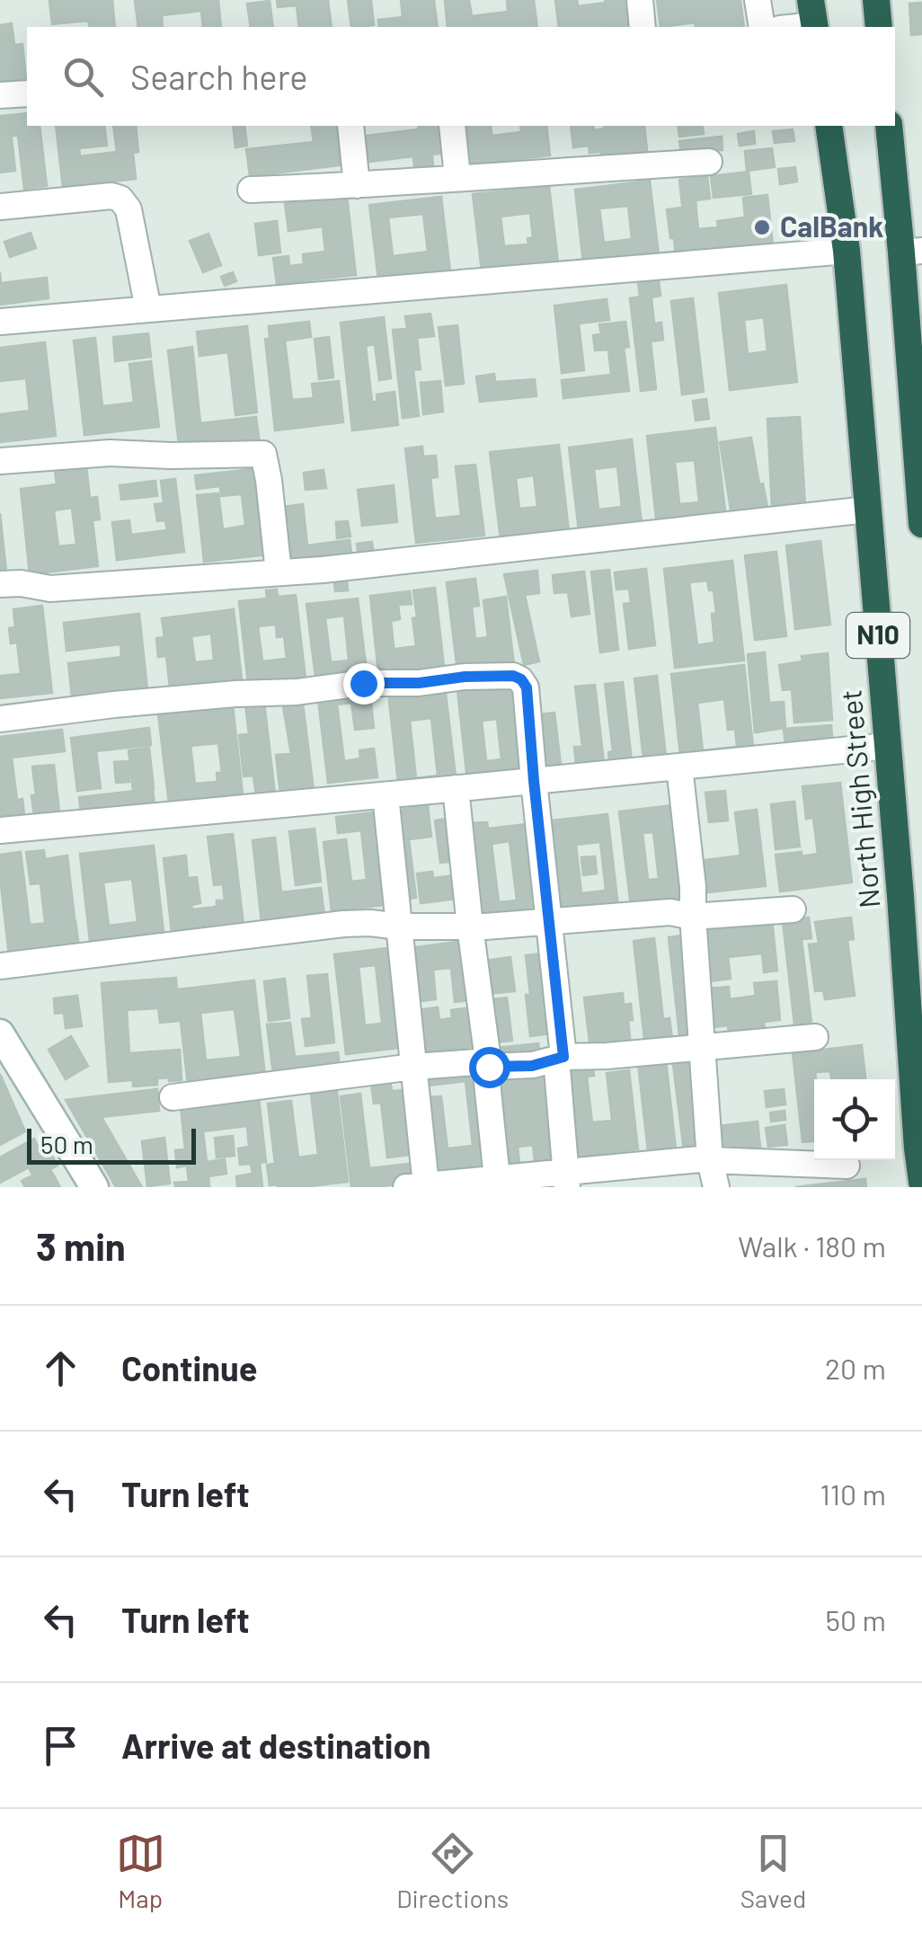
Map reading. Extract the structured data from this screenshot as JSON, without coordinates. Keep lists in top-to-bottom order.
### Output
{
  "streets": {
    "highway": ["N10", "North High Street"]
  },
  "places": ["CalBank"],
  "scale_bar": "50 m",
  "page": {
    "search": "Search here",
    "scale": "50 m",
    "heading": ["3 min", "Walk · 180 m"],
    "list": [
      ["Continue", "20 m"],
      ["Turn left", "110 m"],
      ["Turn left", "50 m"],
      "Arrive at destination"
    ],
    "nav": ["Map", "Directions", "Saved"]
  }
}
